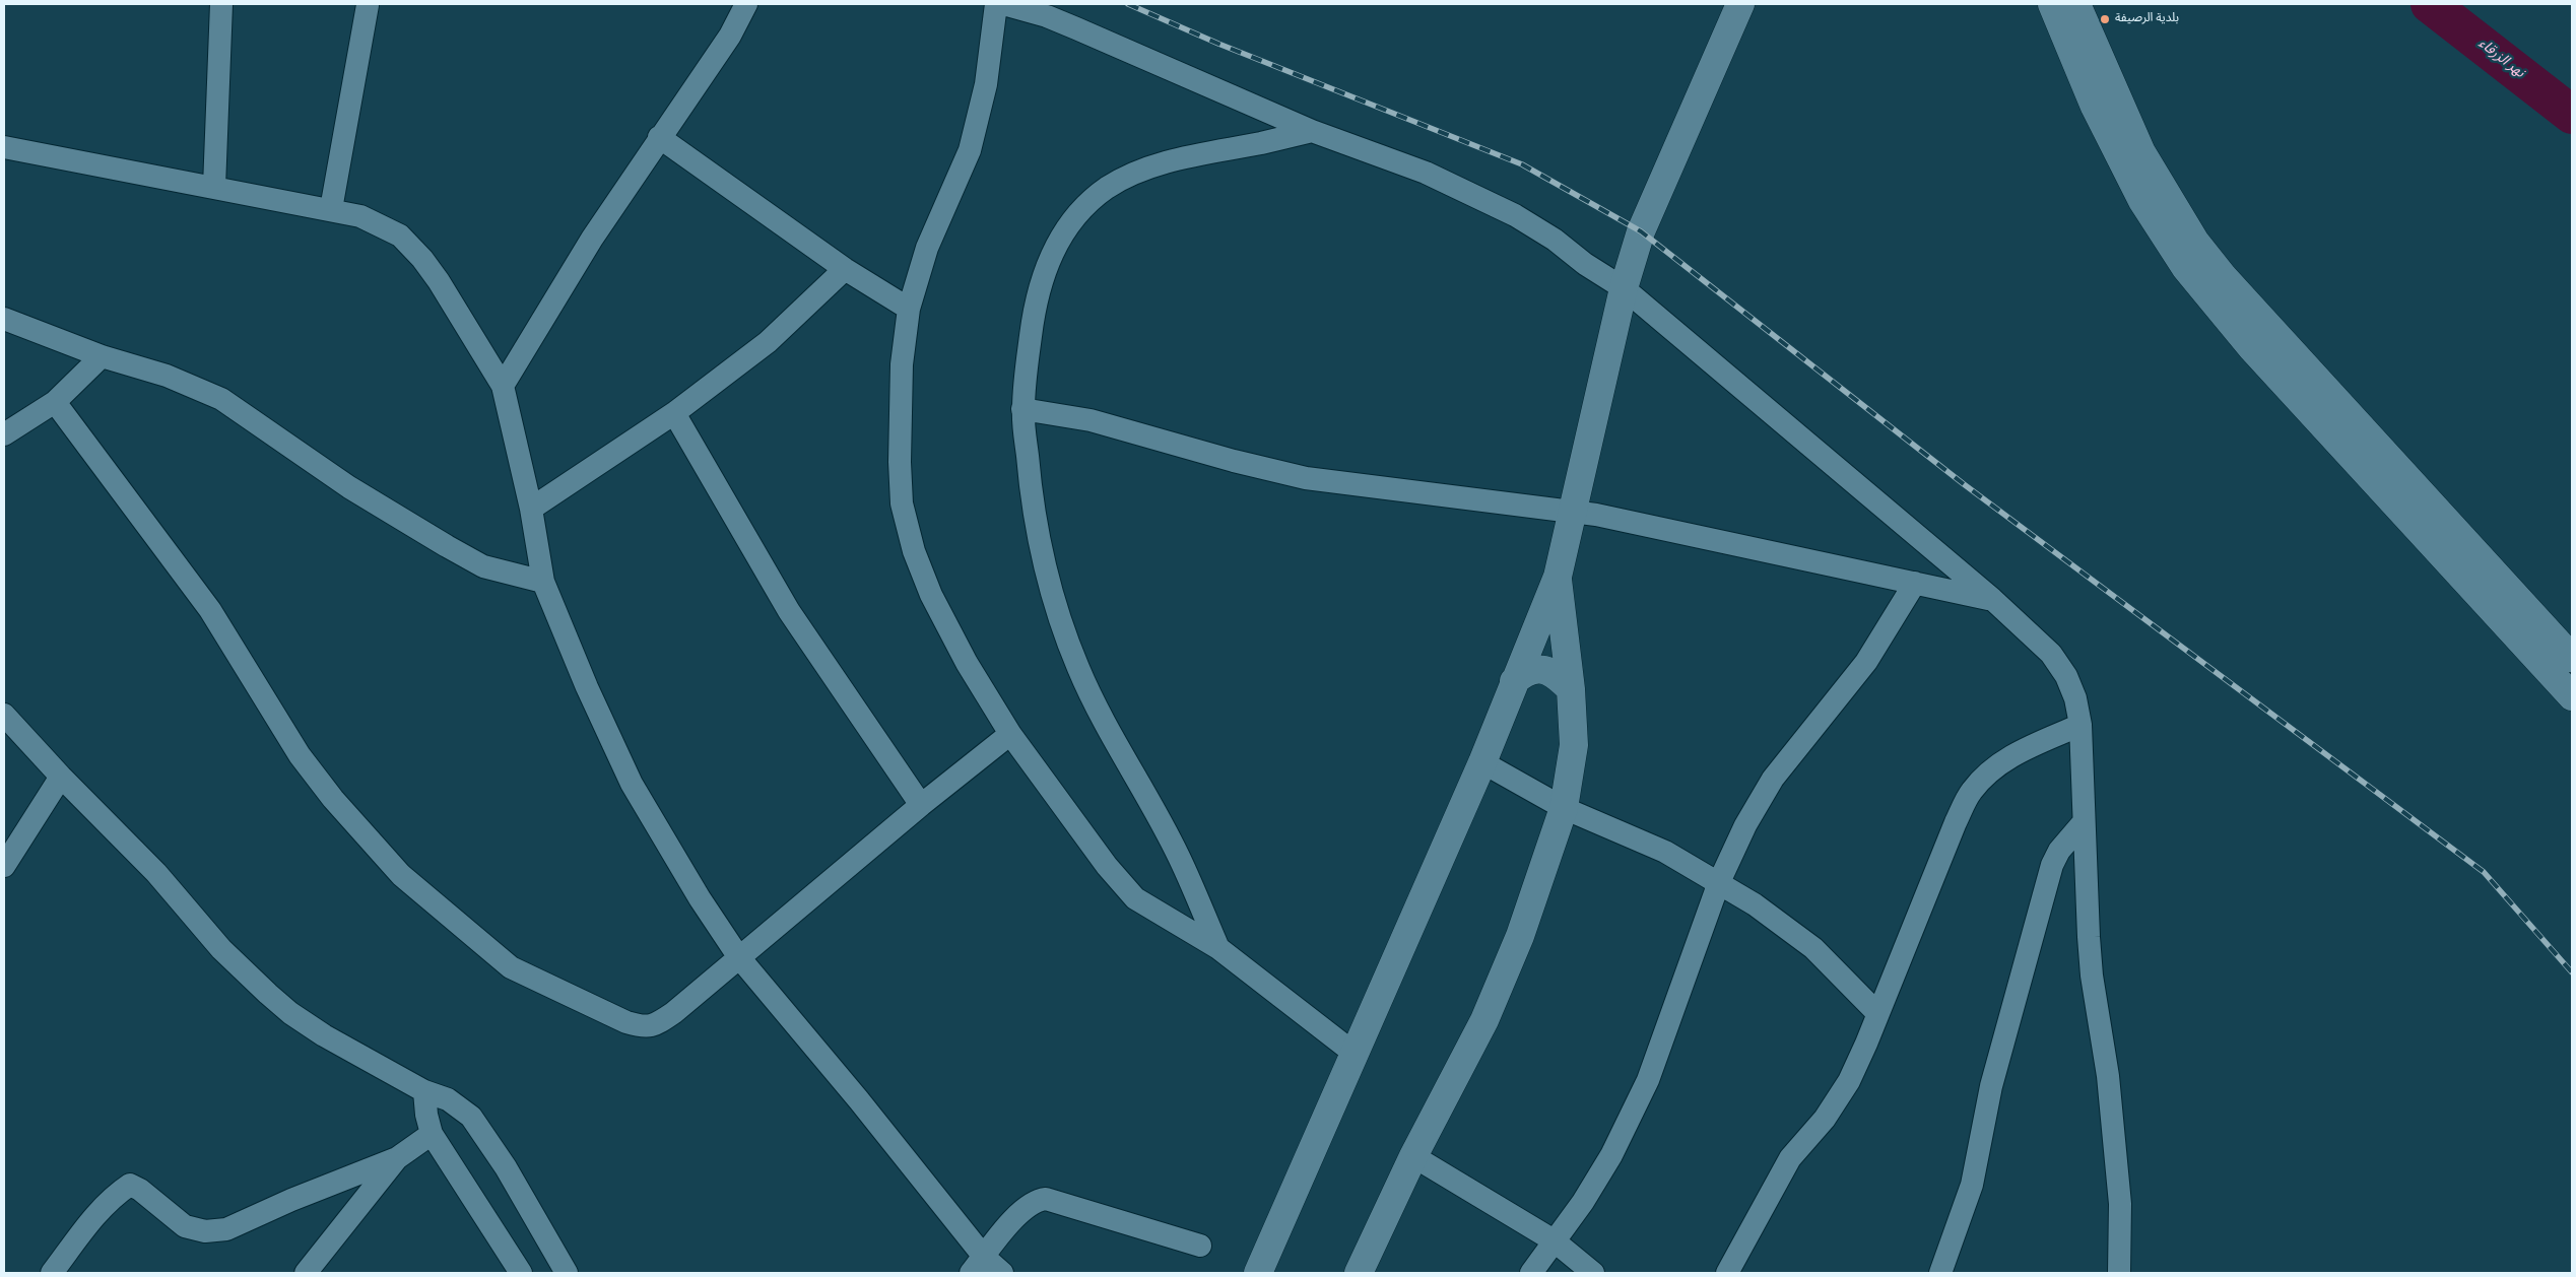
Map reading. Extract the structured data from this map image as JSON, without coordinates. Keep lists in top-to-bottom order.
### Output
{
  "water": ["نهر الزرقاء"],
  "places": ["بلدية الرصيفة"]
}
